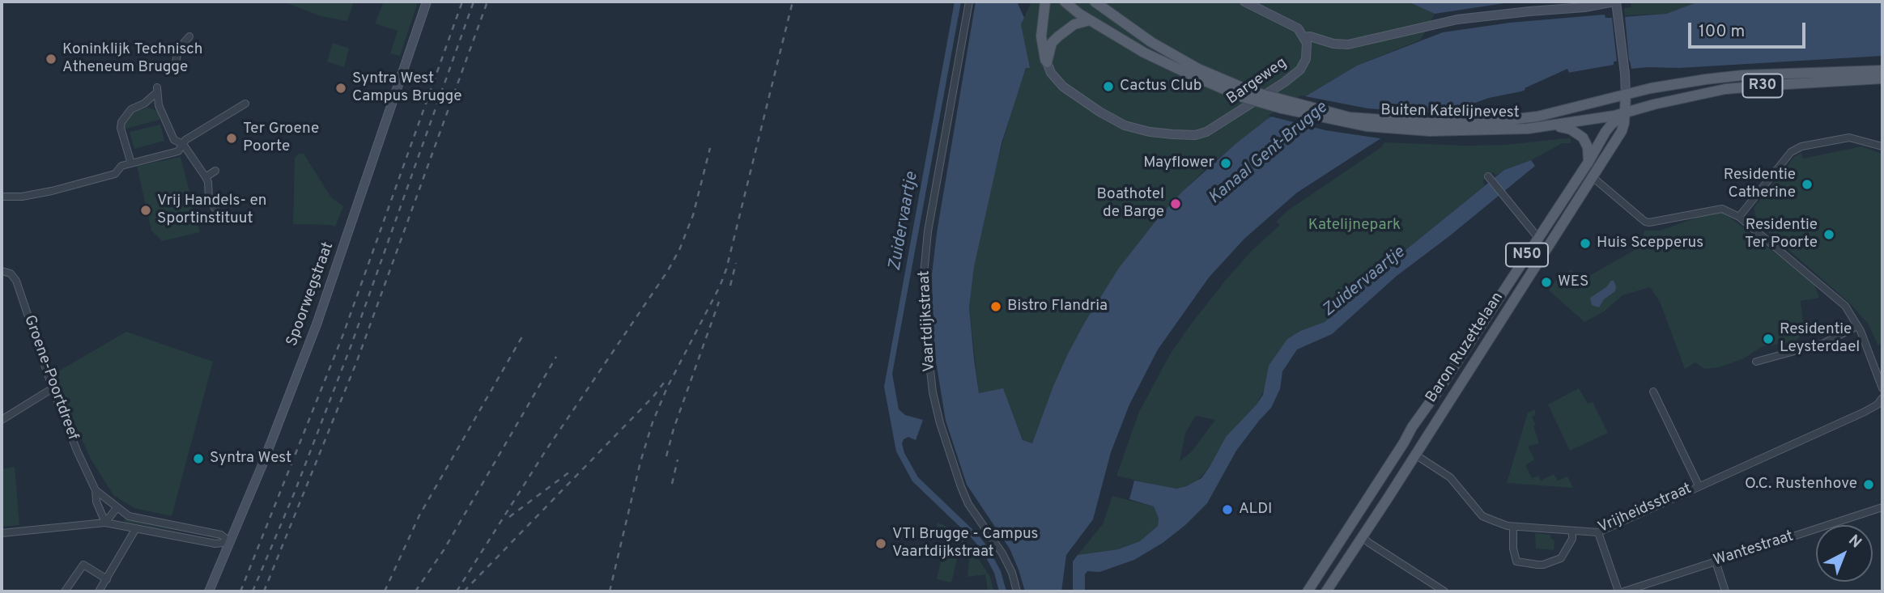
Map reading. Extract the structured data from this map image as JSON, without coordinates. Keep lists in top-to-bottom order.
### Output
{
  "streets": {
    "main road": [
      "R30",
      "Buiten Katelijnevest",
      "N50",
      "Baron Ruzettelaan"
    ],
    "street": [
      "Bargeweg",
      "Spoorwegstraat",
      "Vaartdijkstraat",
      "Groene-Poortdreef",
      "Vrijheidsstraat",
      "Wantestraat"
    ]
  },
  "crossings": [
    ["R30", "Buiten Katelijnevest"],
    ["R30", "Baron Ruzettelaan"],
    ["Buiten Katelijnevest", "Baron Ruzettelaan"],
    ["Spoorwegstraat", "Groene-Poortdreef"],
    ["Baron Ruzettelaan", "Vrijheidsstraat"]
  ],
  "water": ["Kanaal Gent-Brugge", "Zuidervaartje"],
  "parks": ["Katelijnepark"],
  "places": [
    "Koninklijk Technisch Atheneum Brugge",
    "Cactus Club",
    "Syntra West Campus Brugge",
    "Ter Groene Poorte",
    "Mayflower",
    "Residentie Catherine",
    "Boathotel de Barge",
    "Vrij Handels- en Sportinstituut",
    "Residentie Ter Poorte",
    "Huis Scepperus",
    "WES",
    "Bistro Flandria",
    "Residentie Leysterdael",
    "Syntra West",
    "O.C. Rustenhove",
    "ALDI",
    "VTI Brugge - Campus Vaartdijkstraat"
  ],
  "scale_bar": "100 m",
  "north": "top right"
}
